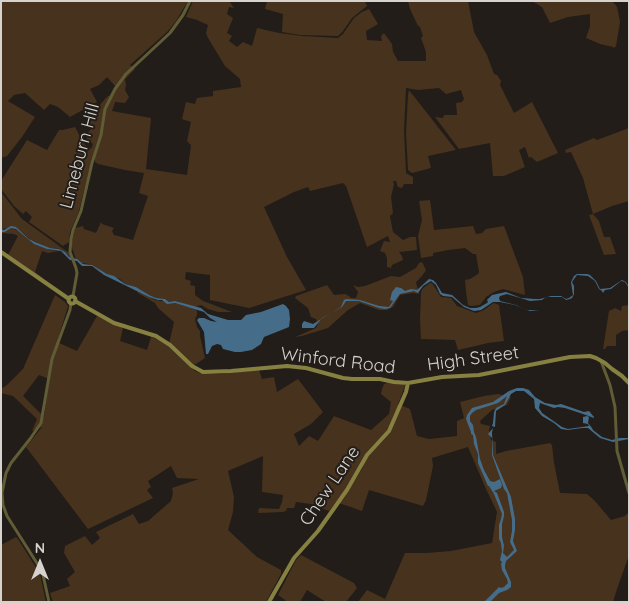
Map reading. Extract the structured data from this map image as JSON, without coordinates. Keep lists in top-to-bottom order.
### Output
{
  "streets": {
    "main road": ["High Street", "Winford Road", "Chew Lane"],
    "street": ["Limeburn Hill"]
  },
  "crossings": [
    ["Limeburn Hill", "Winford Road"],
    ["High Street", "Winford Road"],
    ["High Street", "Chew Lane"],
    ["Winford Road", "Chew Lane"]
  ],
  "north": "top"
}
